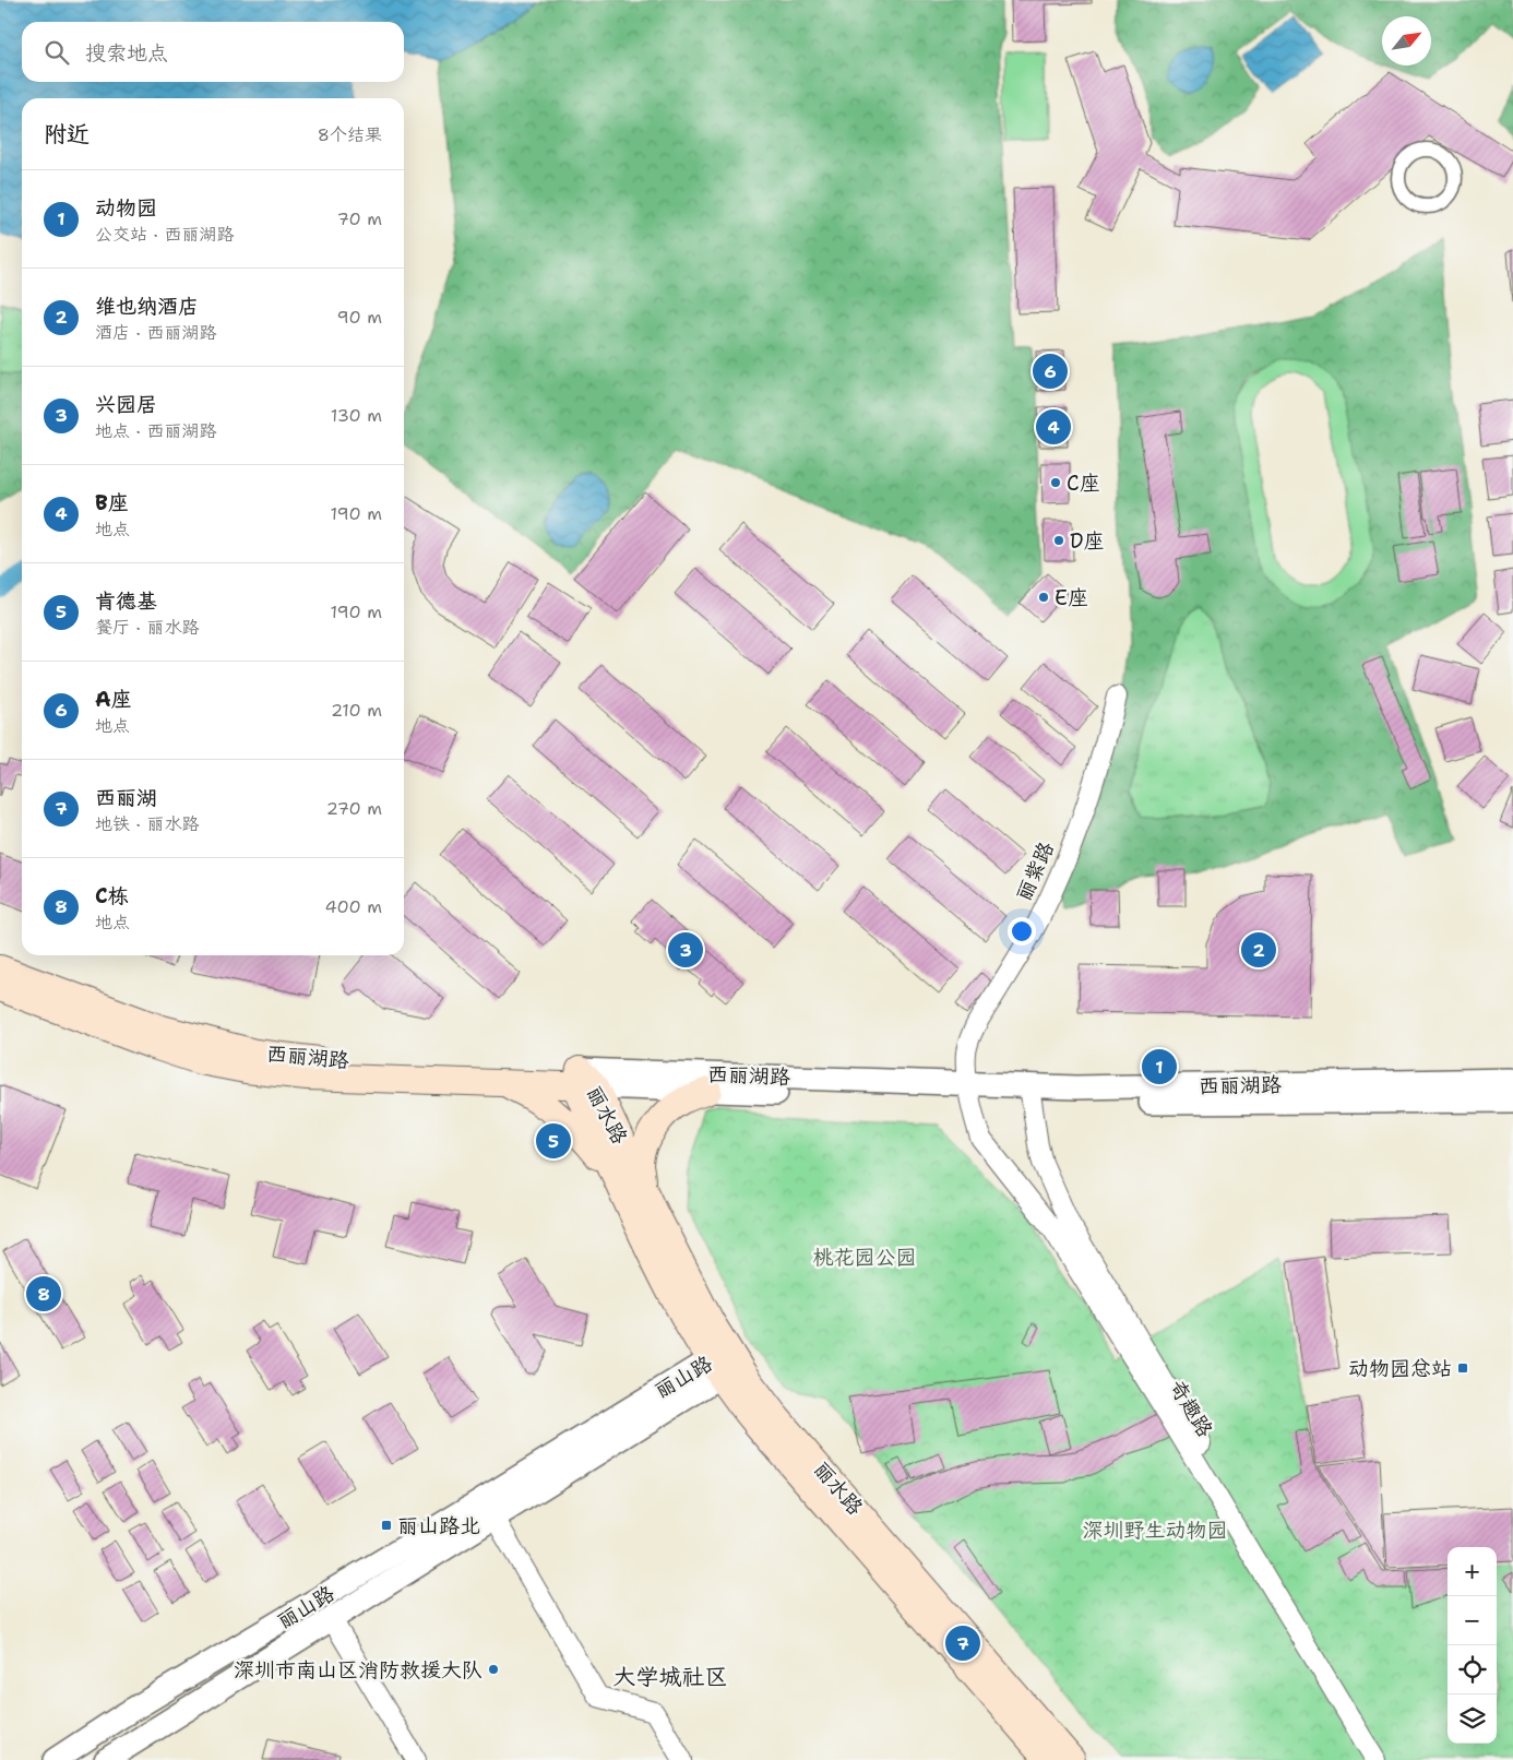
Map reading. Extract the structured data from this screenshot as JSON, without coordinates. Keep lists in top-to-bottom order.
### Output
{
  "streets": {
    "main road": ["西丽湖路", "丽水路"],
    "street": ["丽紫路", "丽山路", "奇趣路"]
  },
  "crossings": [
    ["丽紫路", "西丽湖路"],
    ["丽紫路", "奇趣路"],
    ["西丽湖路", "丽水路"],
    ["西丽湖路", "奇趣路"],
    ["丽水路", "丽山路"]
  ],
  "districts": ["大学城社区"],
  "parks": ["桃花园公园", "深圳野生动物园"],
  "places": {
    "other": [
      "C座",
      "D座",
      "E座",
      "深圳市南山区消防救援大队"
    ],
    "transit": ["动物园总站", "丽山路北"]
  },
  "north": "top right",
  "page": {
    "search": "搜索地点",
    "heading": ["附近", "8个结果"],
    "list": [
      {
        "mark": "1",
        "name": "动物园",
        "note": "公交站 · 西丽湖路",
        "value": "70 m"
      },
      {
        "mark": "2",
        "name": "维也纳酒店",
        "note": "酒店 · 西丽湖路",
        "value": "90 m"
      },
      {
        "mark": "3",
        "name": "兴园居",
        "note": "地点 · 西丽湖路",
        "value": "130 m"
      },
      {
        "mark": "4",
        "name": "B座",
        "note": "地点",
        "value": "190 m"
      },
      {
        "mark": "5",
        "name": "肯德基",
        "note": "餐厅 · 丽水路",
        "value": "190 m"
      },
      {
        "mark": "6",
        "name": "A座",
        "note": "地点",
        "value": "210 m"
      },
      {
        "mark": "7",
        "name": "西丽湖",
        "note": "地铁 · 丽水路",
        "value": "270 m"
      },
      {
        "mark": "8",
        "name": "C栋",
        "note": "地点",
        "value": "400 m"
      }
    ],
    "pins": [
      "6",
      "4",
      "2",
      "3",
      "1",
      "5",
      "8",
      "7"
    ],
    "map_buttons": ["+", "−"]
  }
}
